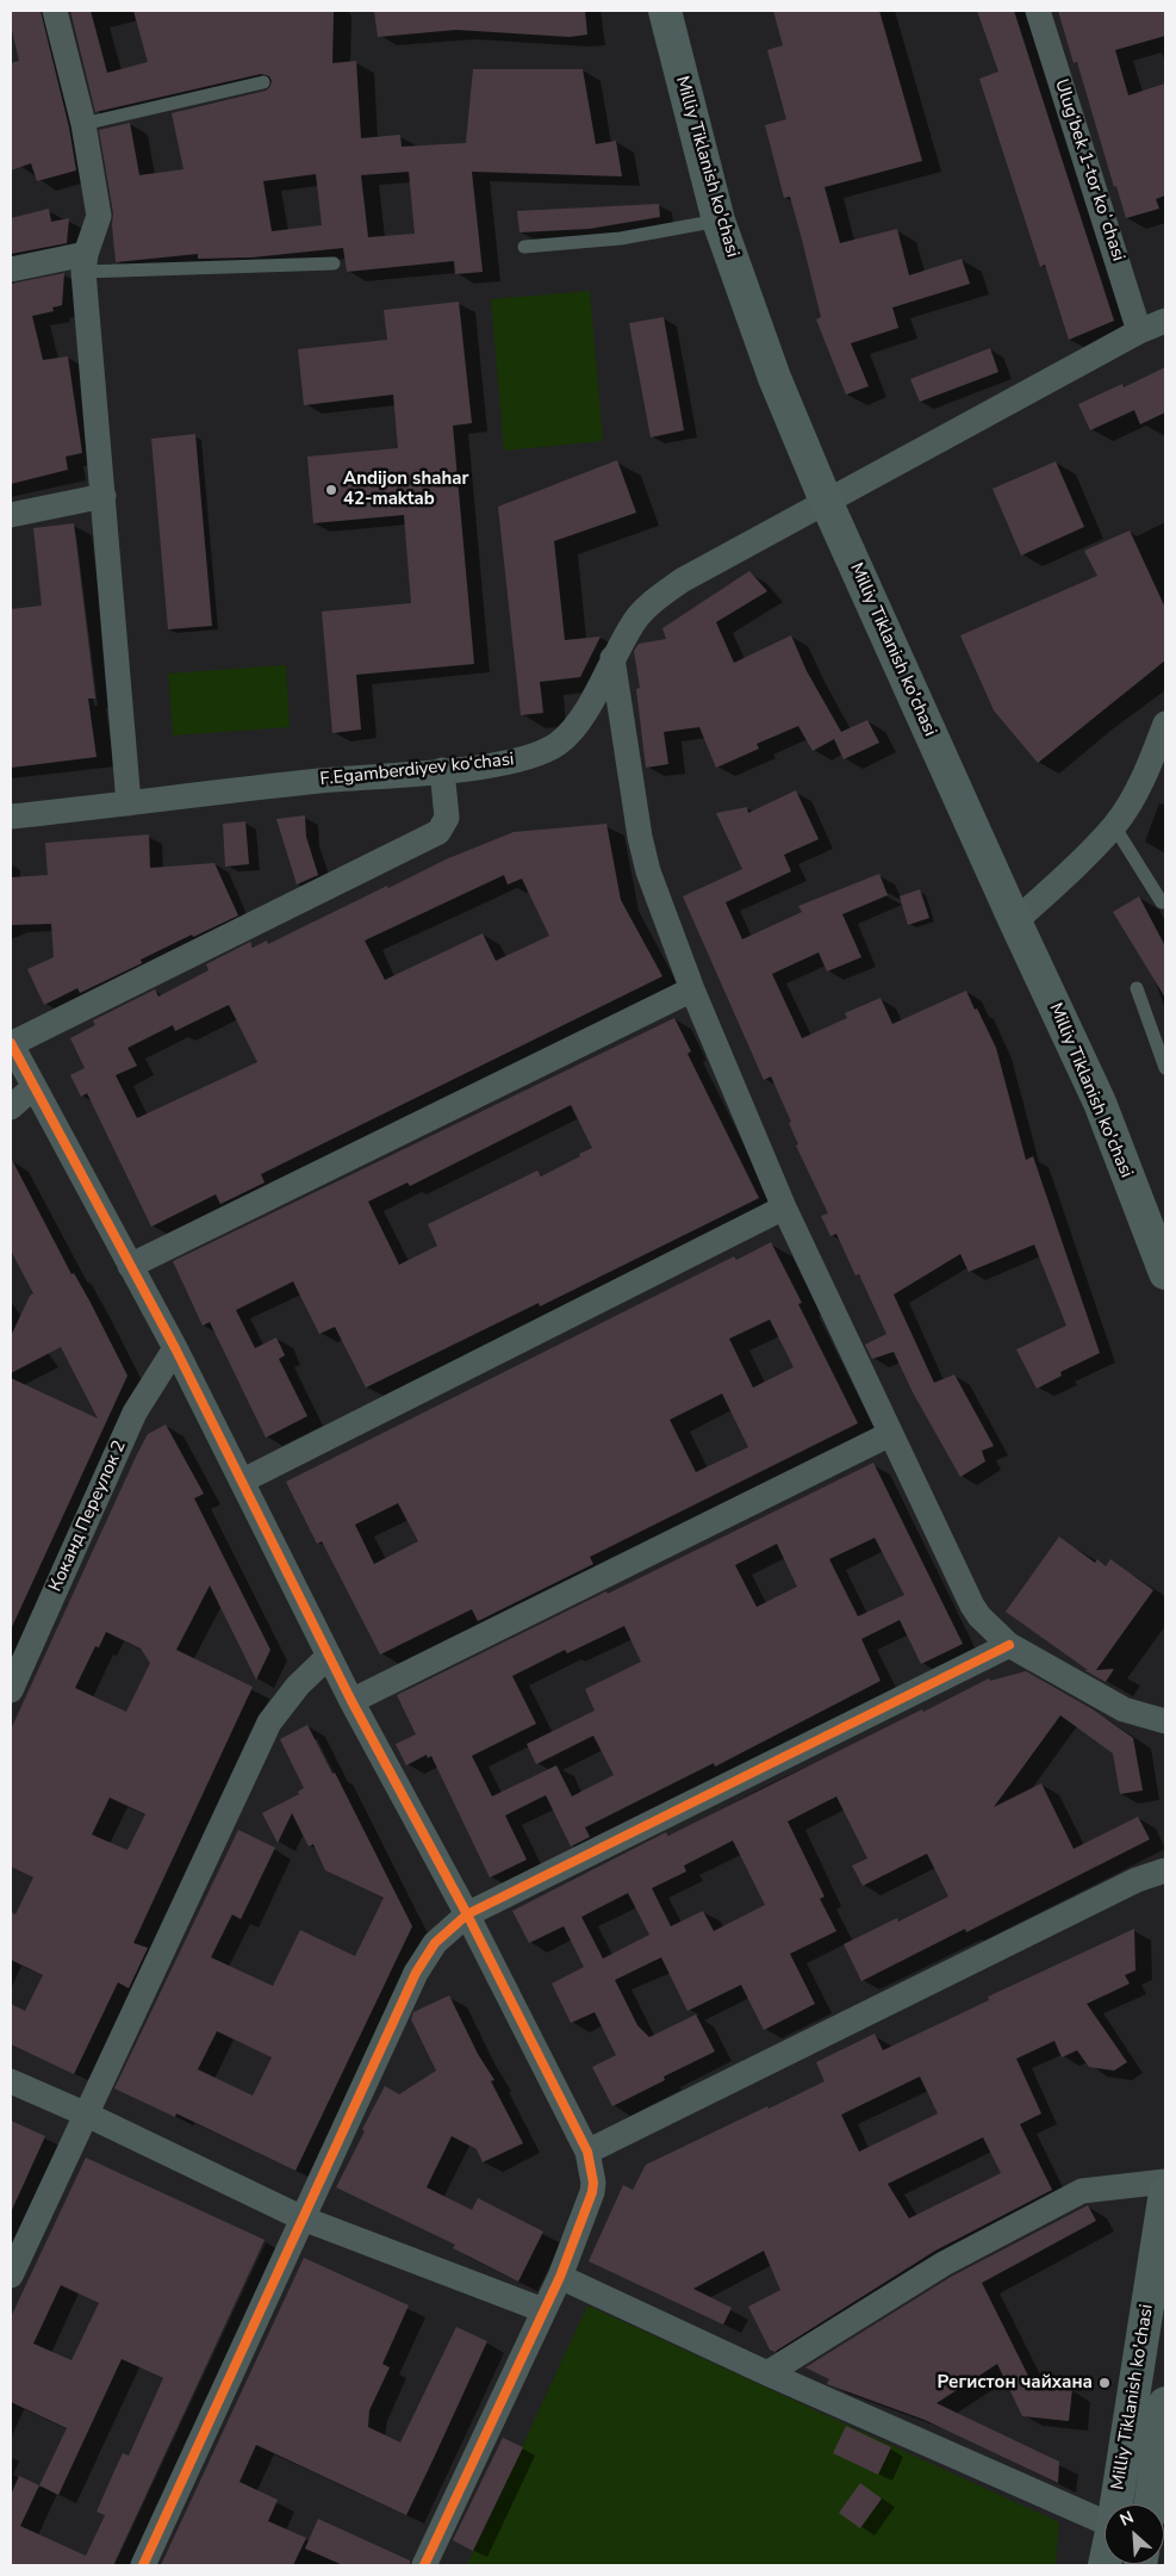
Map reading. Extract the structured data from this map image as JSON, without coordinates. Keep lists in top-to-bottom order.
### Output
{
  "streets": {
    "main road": ["Milliy Tiklanish ko'chasi"],
    "street": ["Ulug‘bek 1-tor koʻchasi", "F.Egamberdiyev kо‘chasi", "Коканд Πереулок 2"]
  },
  "crossings": [
    ["Milliy Tiklanish ko'chasi", "F.Egamberdiyev kо‘chasi"],
    ["Ulug‘bek 1-tor koʻchasi", "F.Egamberdiyev kо‘chasi"]
  ],
  "places": ["Andijon shahar 42-maktab", "Регистон чайхана"],
  "north": "top left"
}
